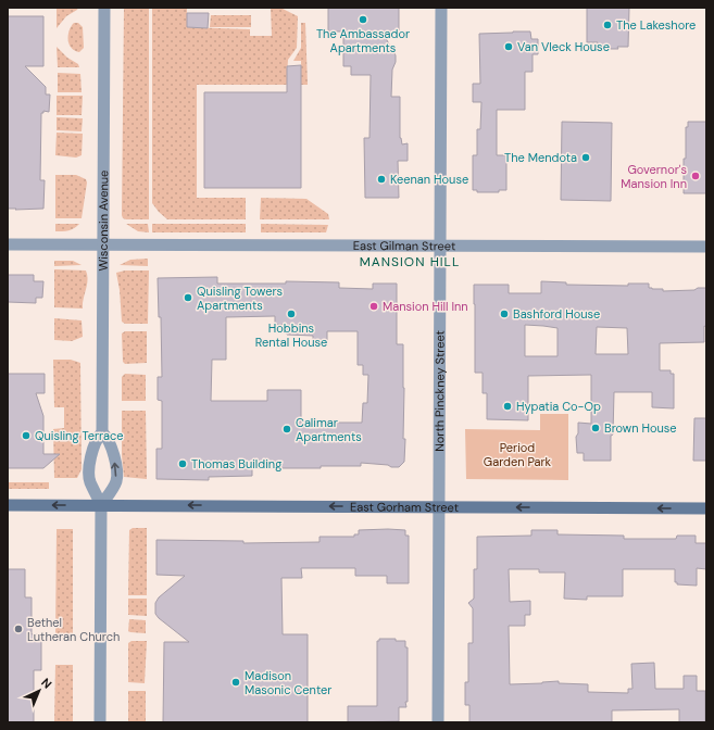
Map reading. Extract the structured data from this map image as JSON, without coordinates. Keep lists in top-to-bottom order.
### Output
{
  "streets": {
    "main road": ["East Gorham Street"],
    "street": ["Wisconsin Avenue", "East Gilman Street", "North Pinckney Street"]
  },
  "crossings": [
    ["Wisconsin Avenue", "East Gilman Street"],
    ["Wisconsin Avenue", "East Gorham Street"],
    ["East Gilman Street", "North Pinckney Street"],
    ["North Pinckney Street", "East Gorham Street"]
  ],
  "one_way": ["East Gorham Street"],
  "districts": ["MANSION HILL"],
  "parks": ["Period Garden Park"],
  "places": [
    "The Ambassador Apartments",
    "The Lakeshore",
    "Van Vleck House",
    "The Mendota",
    "Governor's Mansion Inn",
    "Keenan House",
    "Quisling Towers Apartments",
    "Mansion Hill Inn",
    "Hobbins Rental House",
    "Bashford House",
    "Hypatia Co-Op",
    "Brown House",
    "Calimar Apartments",
    "Quisling Terrace",
    "Thomas Building",
    "Bethel Lutheran Church",
    "Madison Masonic Center"
  ],
  "north": "top right"
}
